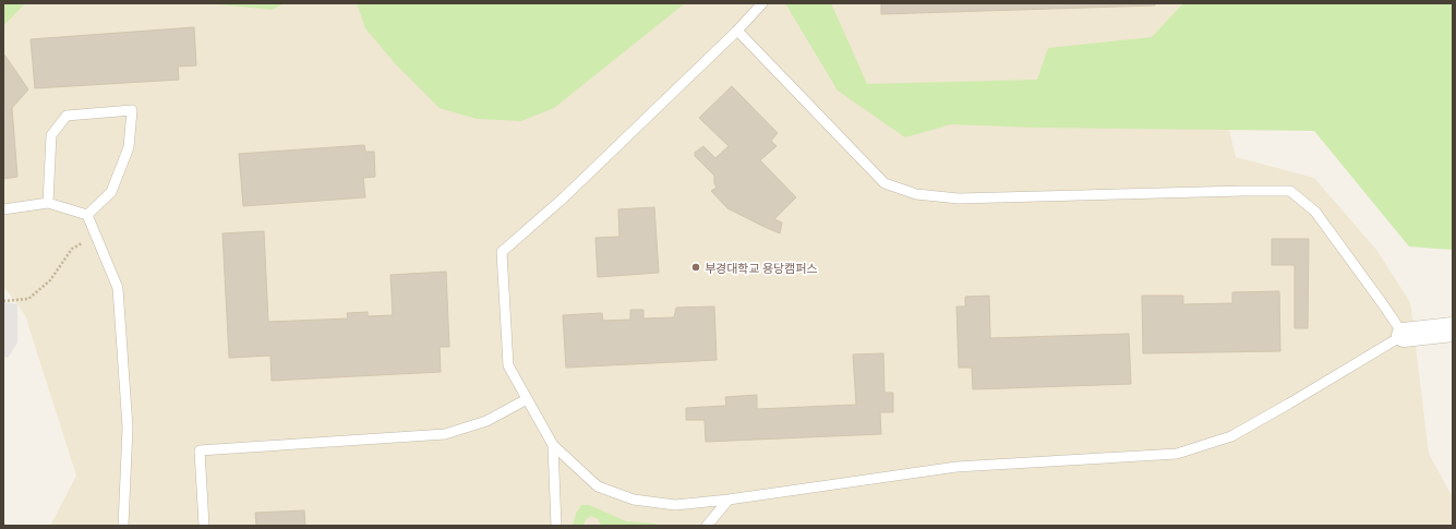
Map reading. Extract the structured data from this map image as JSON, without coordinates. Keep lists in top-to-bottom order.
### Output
{
  "places": ["부경대학교 용당캠퍼스"]
}
